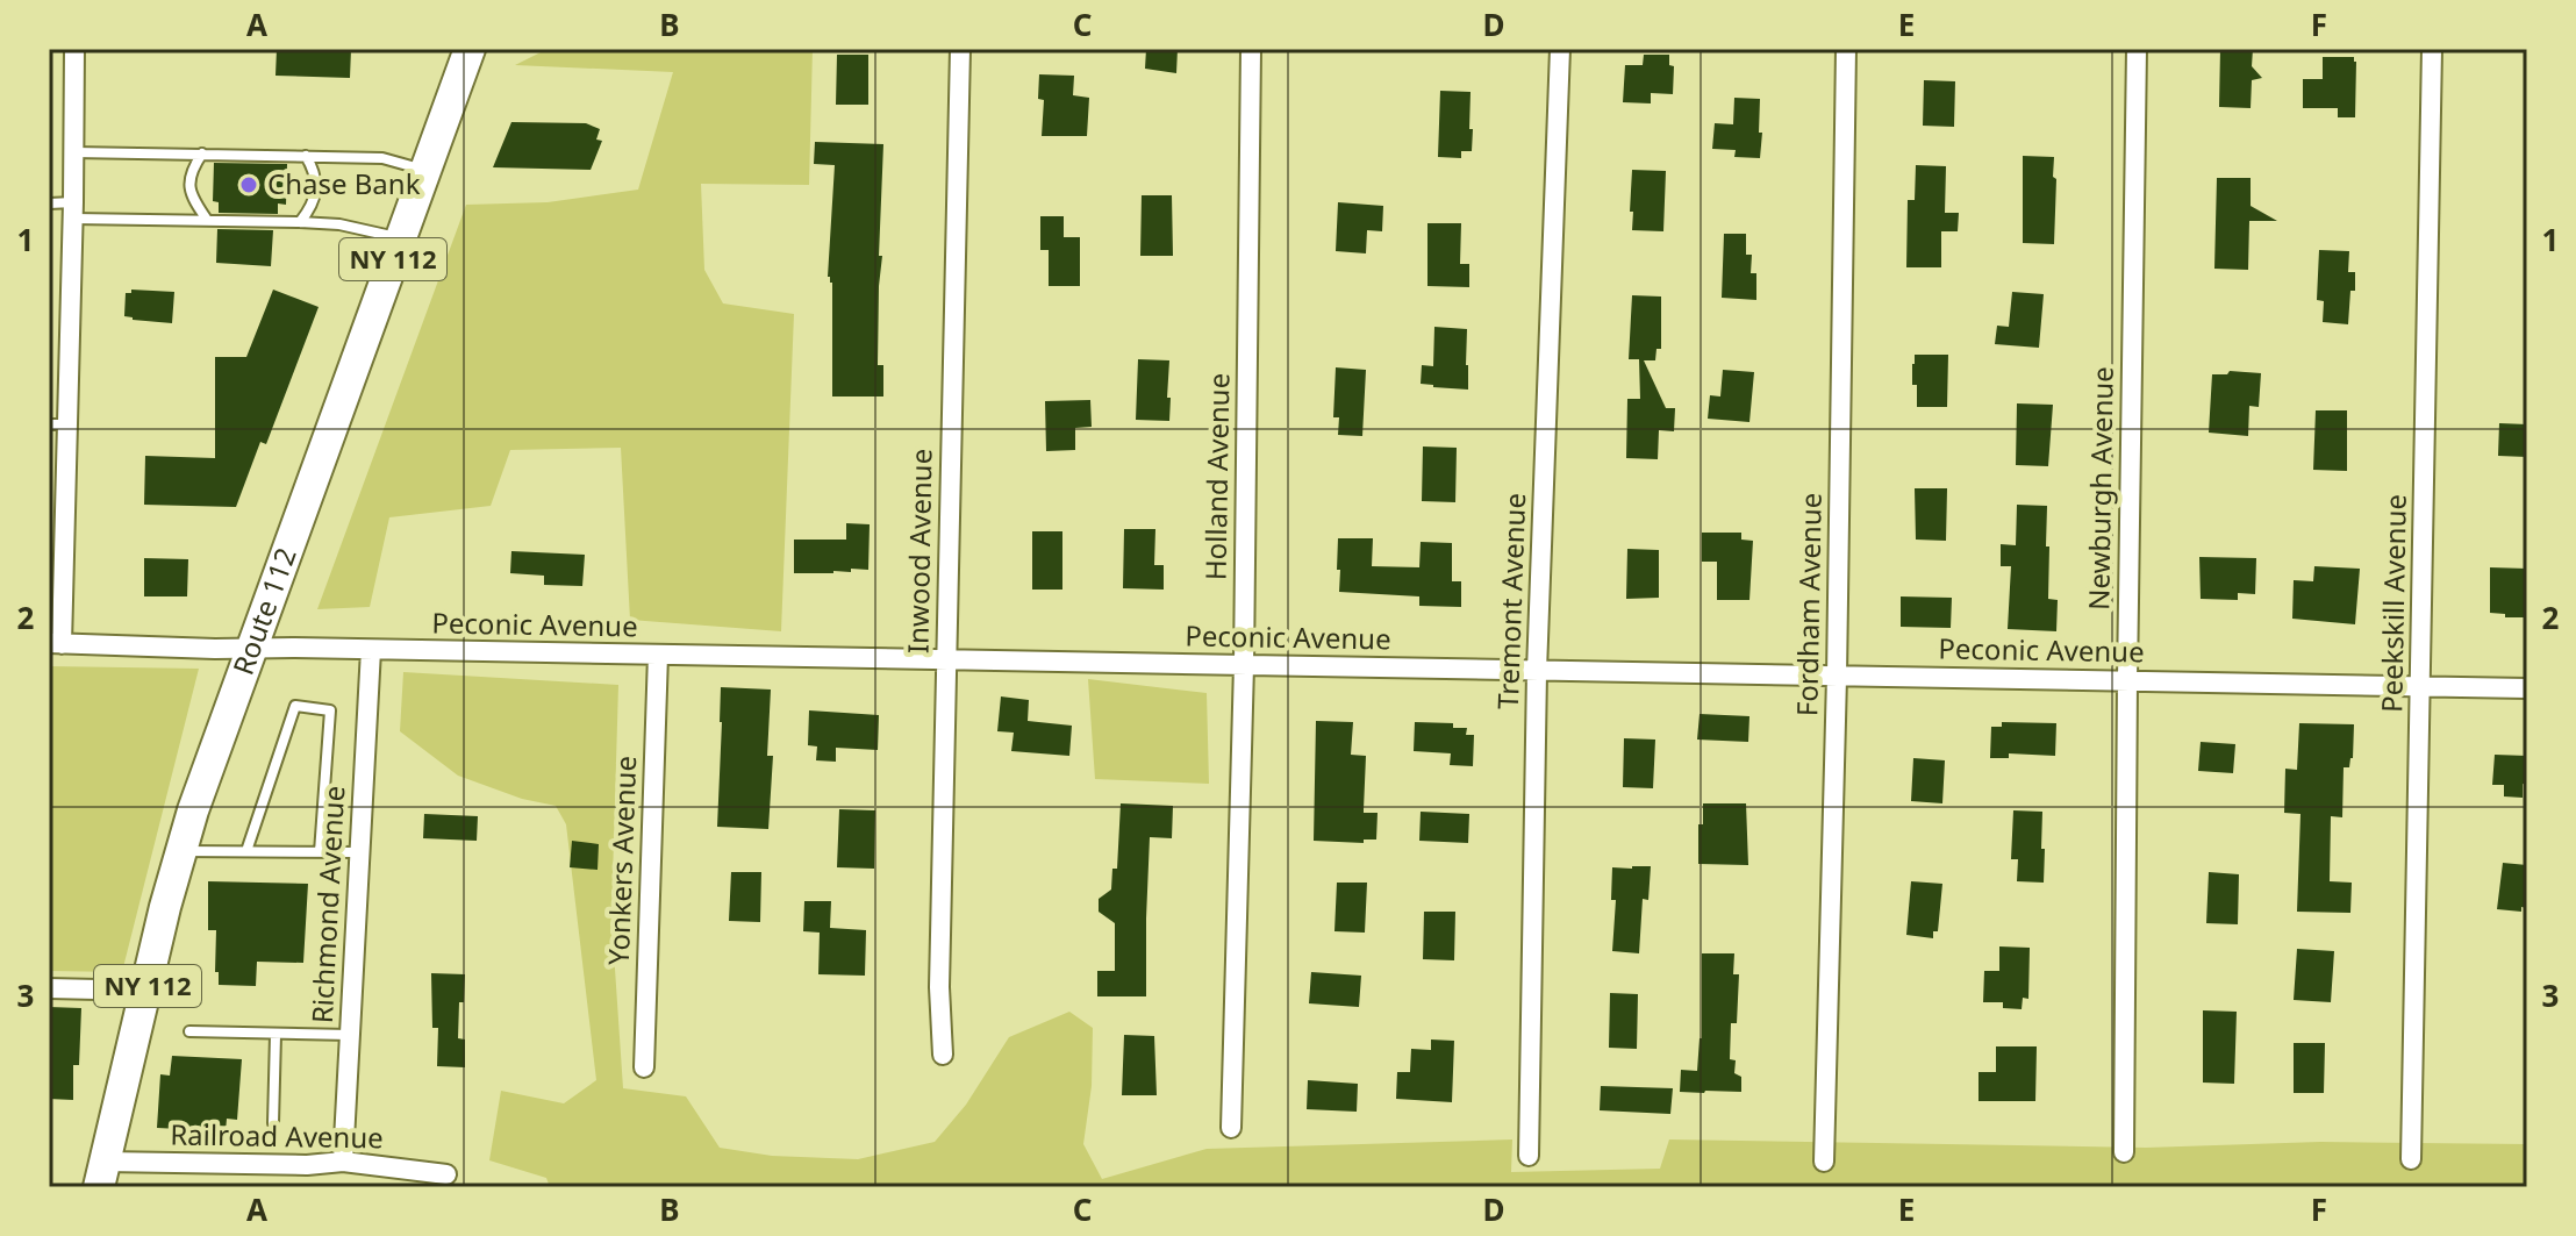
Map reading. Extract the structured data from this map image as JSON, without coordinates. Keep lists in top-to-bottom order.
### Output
{
  "streets": {
    "main road": ["NY 112", "Route 112"],
    "street": [
      "Holland Avenue",
      "Newburgh Avenue",
      "Inwood Avenue",
      "Tremont Avenue",
      "Peekskill Avenue",
      "Fordham Avenue",
      "Peconic Avenue",
      "Yonkers Avenue",
      "Richmond Avenue",
      "Railroad Avenue"
    ]
  },
  "crossings": [
    ["Holland Avenue", "Peconic Avenue"],
    ["Newburgh Avenue", "Peconic Avenue"],
    ["Inwood Avenue", "Peconic Avenue"],
    ["Tremont Avenue", "Peconic Avenue"],
    ["Peekskill Avenue", "Peconic Avenue"],
    ["Fordham Avenue", "Peconic Avenue"],
    ["Route 112", "Peconic Avenue"],
    ["Route 112", "Railroad Avenue"],
    ["Peconic Avenue", "Yonkers Avenue"],
    ["Peconic Avenue", "Richmond Avenue"],
    ["Richmond Avenue", "Railroad Avenue"]
  ],
  "places": ["Chase Bank"],
  "grid": {
    "columns": [
      "A",
      "B",
      "C",
      "D",
      "E",
      "F"
    ],
    "rows": ["1", "2", "3"]
  }
}
